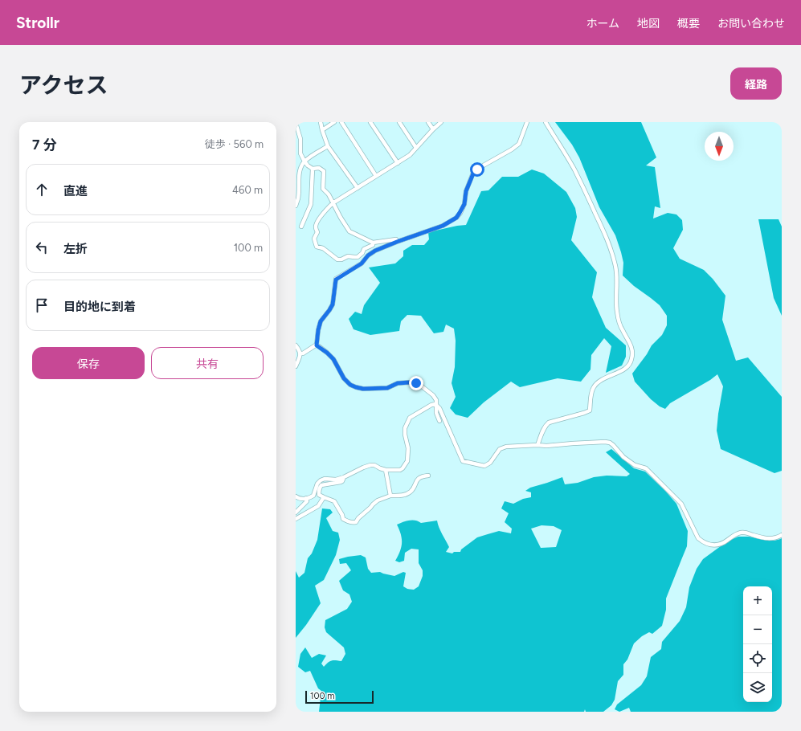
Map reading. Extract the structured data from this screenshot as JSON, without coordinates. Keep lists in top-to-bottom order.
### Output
{
  "scale_bar": "100 m",
  "north": "bottom",
  "page": {
    "header": "Strollr",
    "nav": [
      "ホーム",
      "地図",
      "概要",
      "お問い合わせ"
    ],
    "title": "アクセス",
    "buttons": [
      "経路",
      ["保存", "共有"]
    ],
    "heading": ["7 分", "徒歩 · 560 m"],
    "list": [
      ["直進", "460 m"],
      ["左折", "100 m"],
      "目的地に到着"
    ],
    "map_buttons": ["+", "−"],
    "scale": "100 m"
  }
}
